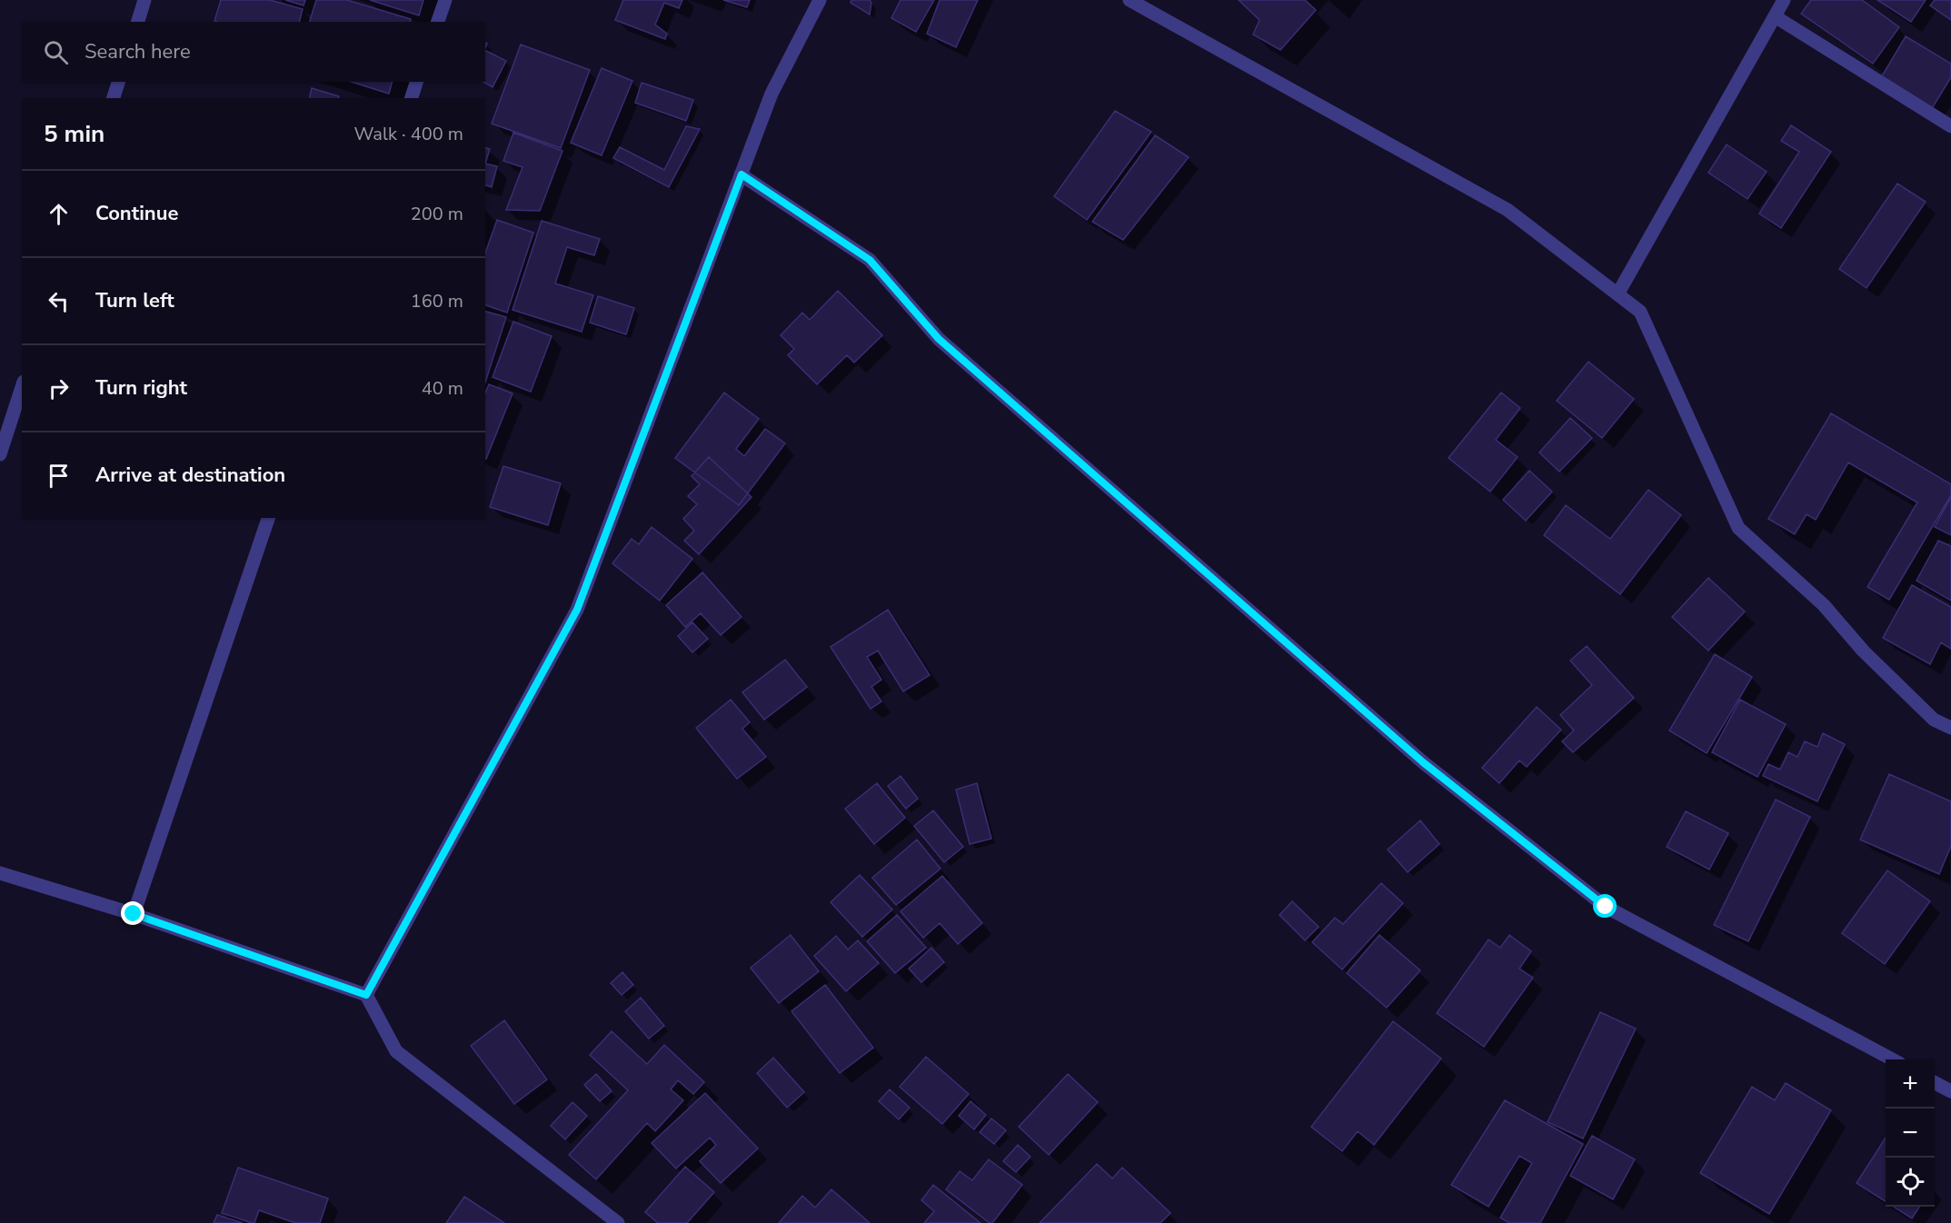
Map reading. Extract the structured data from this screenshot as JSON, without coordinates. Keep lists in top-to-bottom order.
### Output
{
  "page": {
    "search": "Search here",
    "heading": ["5 min", "Walk · 400 m"],
    "list": [
      ["Continue", "200 m"],
      ["Turn left", "160 m"],
      ["Turn right", "40 m"],
      "Arrive at destination"
    ],
    "map_buttons": ["+", "−"]
  }
}
